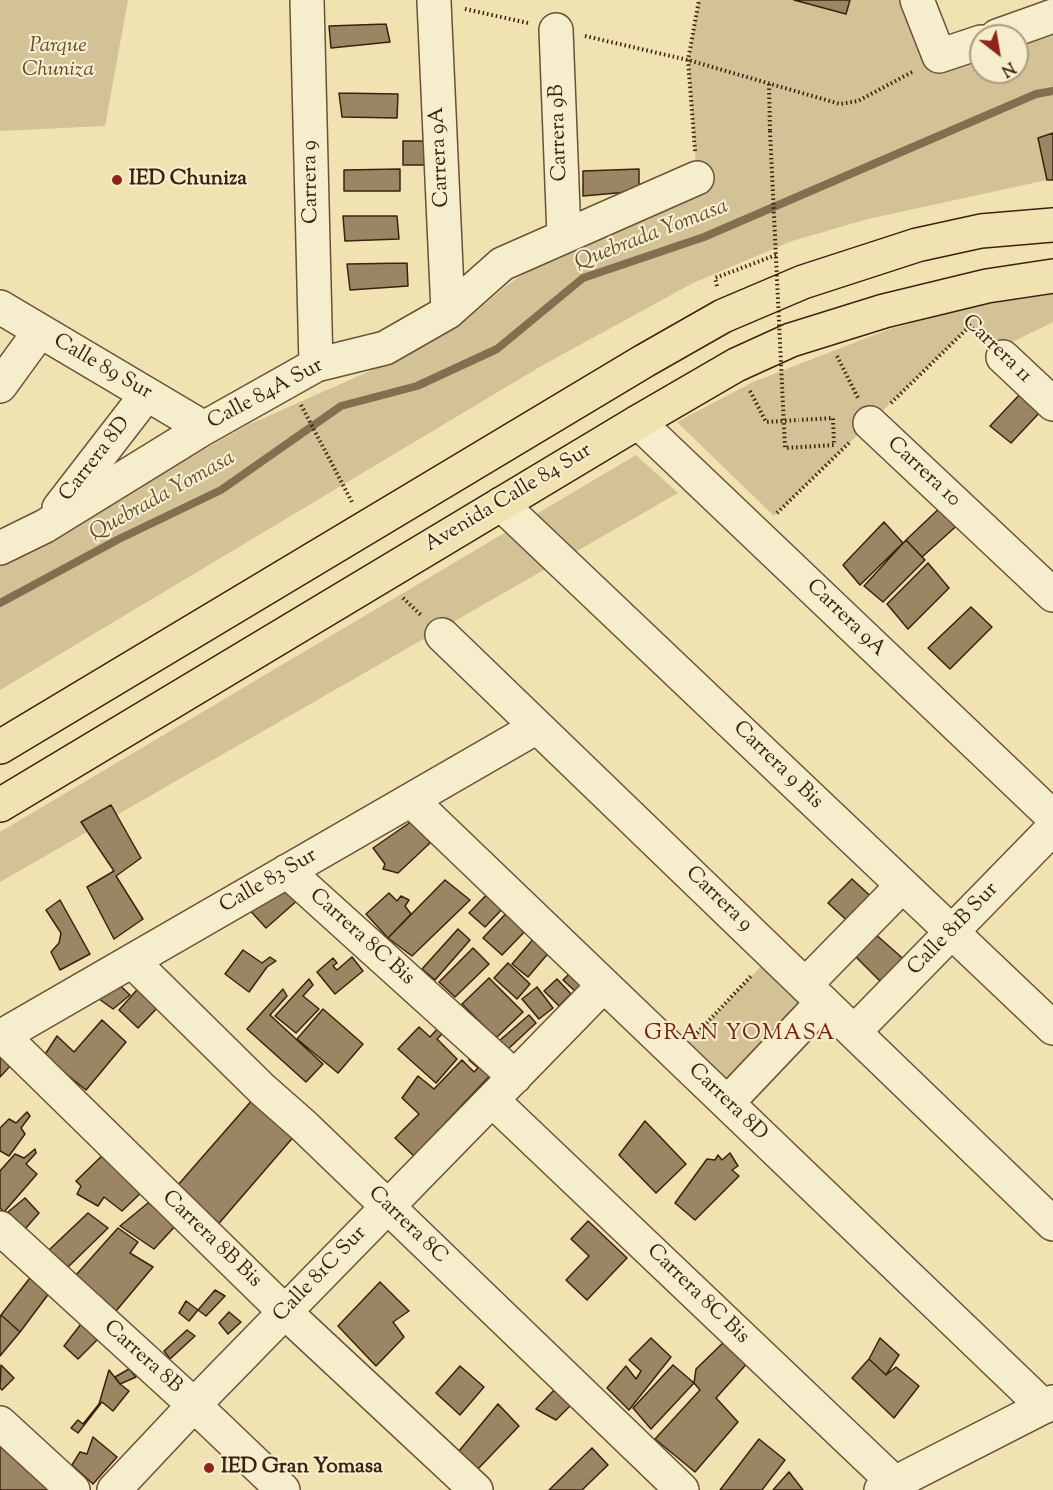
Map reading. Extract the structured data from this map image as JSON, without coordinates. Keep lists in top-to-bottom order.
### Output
{
  "streets": {
    "highway": ["Avenida Calle 84 Sur"],
    "street": [
      "Carrera 9B",
      "Carrera 9A",
      "Carrera 9",
      "Carrera 11",
      "Calle 89 Sur",
      "Calle 84A Sur",
      "Carrera 8D",
      "Carrera 10",
      "Carrera 9 Bis",
      "Calle 83 Sur",
      "Calle 81B Sur",
      "Carrera 8C Bis",
      "Carrera 8C",
      "Carrera 8B Bis",
      "Calle 81C Sur",
      "Carrera 8B"
    ]
  },
  "crossings": [
    ["Carrera 9B", "Calle 84A Sur"],
    ["Carrera 9A", "Calle 84A Sur"],
    ["Carrera 9A", "Avenida Calle 84 Sur"],
    ["Carrera 9", "Calle 84A Sur"],
    ["Carrera 9", "Calle 83 Sur"],
    ["Carrera 9", "Calle 81B Sur"],
    ["Carrera 11", "Avenida Calle 84 Sur"],
    ["Calle 89 Sur", "Calle 84A Sur"],
    ["Calle 89 Sur", "Carrera 8D"],
    ["Calle 84A Sur", "Carrera 8D"],
    ["Carrera 8D", "Calle 83 Sur"],
    ["Carrera 8D", "Calle 81C Sur"],
    ["Carrera 10", "Avenida Calle 84 Sur"],
    ["Avenida Calle 84 Sur", "Carrera 9 Bis"],
    ["Carrera 9 Bis", "Calle 81B Sur"],
    ["Calle 83 Sur", "Carrera 8C Bis"],
    ["Calle 83 Sur", "Carrera 8C"],
    ["Calle 83 Sur", "Carrera 8B Bis"],
    ["Carrera 8C Bis", "Calle 81C Sur"],
    ["Carrera 8C", "Calle 81C Sur"],
    ["Carrera 8B Bis", "Calle 81C Sur"],
    ["Calle 81C Sur", "Carrera 8B"]
  ],
  "districts": ["GRAN YOMASA"],
  "water": ["Quebrada Yomasa"],
  "parks": ["Parque Chuniza"],
  "places": ["IED Chuniza", "IED Gran Yomasa"],
  "north": "bottom right"
}
